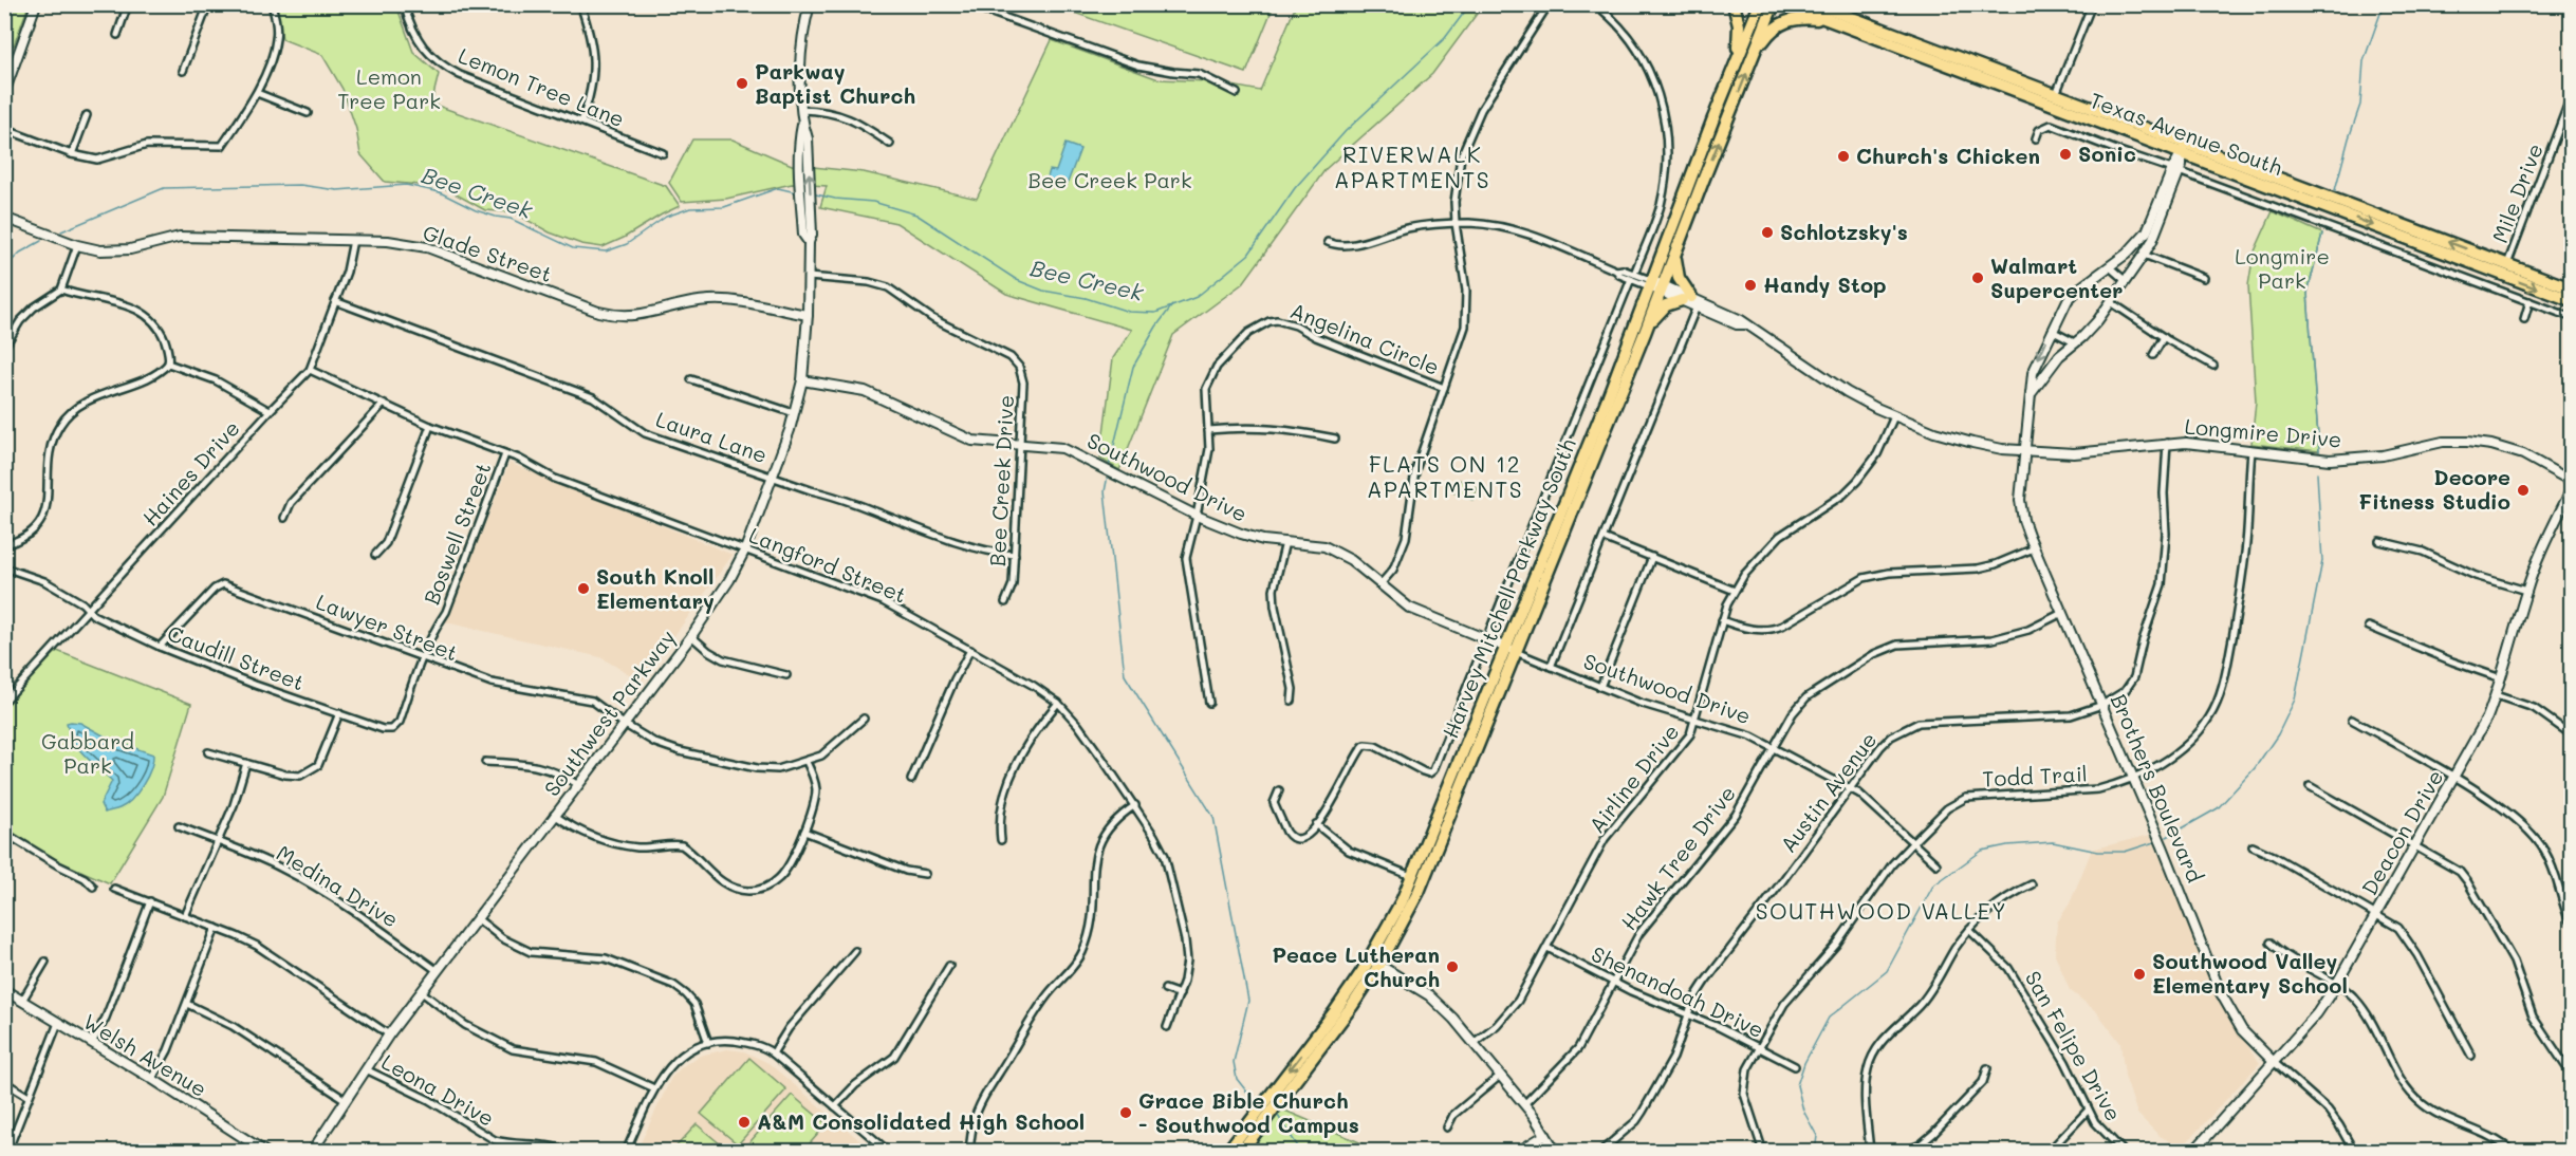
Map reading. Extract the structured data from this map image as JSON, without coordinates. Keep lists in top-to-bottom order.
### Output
{
  "streets": {
    "highway": ["Texas Avenue South", "Harvey Mitchell Parkway South"],
    "street": [
      "Lemon Tree Lane",
      "Mile Drive",
      "Glade Street",
      "Angelina Circle",
      "Longmire Drive",
      "Laura Lane",
      "Haines Drive",
      "Southwood Drive",
      "Bee Creek Drive",
      "Boswell Street",
      "Langford Street",
      "Lawyer Street",
      "Caudill Street",
      "Southwest Parkway",
      "Todd Trail",
      "Airline Drive",
      "Brothers Boulevard",
      "Austin Avenue",
      "Deacon Drive",
      "Hawk Tree Drive",
      "Medina Drive",
      "Shenandoah Drive",
      "San Felipe Drive",
      "Welsh Avenue",
      "Leona Drive"
    ]
  },
  "crossings": [
    ["Texas Avenue South", "Mile Drive"],
    ["Texas Avenue South", "Brothers Boulevard"],
    ["Glade Street", "Haines Drive"],
    ["Glade Street", "Southwest Parkway"],
    ["Angelina Circle", "Southwood Drive"],
    ["Longmire Drive", "Harvey Mitchell Parkway South"],
    ["Longmire Drive", "Todd Trail"],
    ["Longmire Drive", "Airline Drive"],
    ["Longmire Drive", "Brothers Boulevard"],
    ["Longmire Drive", "Austin Avenue"],
    ["Laura Lane", "Haines Drive"],
    ["Laura Lane", "Bee Creek Drive"],
    ["Laura Lane", "Southwest Parkway"],
    ["Haines Drive", "Langford Street"],
    ["Haines Drive", "Caudill Street"],
    ["Southwood Drive", "Bee Creek Drive"],
    ["Southwood Drive", "Harvey Mitchell Parkway South"],
    ["Southwood Drive", "Southwest Parkway"],
    ["Southwood Drive", "Todd Trail"],
    ["Southwood Drive", "Airline Drive"],
    ["Southwood Drive", "Austin Avenue"],
    ["Southwood Drive", "Hawk Tree Drive"],
    ["Bee Creek Drive", "Southwest Parkway"],
    ["Boswell Street", "Langford Street"],
    ["Boswell Street", "Lawyer Street"],
    ["Boswell Street", "Caudill Street"],
    ["Langford Street", "Southwest Parkway"],
    ["Lawyer Street", "Caudill Street"],
    ["Lawyer Street", "Southwest Parkway"],
    ["Southwest Parkway", "Medina Drive"],
    ["Southwest Parkway", "Leona Drive"],
    ["Todd Trail", "Brothers Boulevard"],
    ["Todd Trail", "Shenandoah Drive"],
    ["Airline Drive", "Shenandoah Drive"],
    ["Brothers Boulevard", "Austin Avenue"],
    ["Brothers Boulevard", "Deacon Drive"],
    ["Brothers Boulevard", "Hawk Tree Drive"],
    ["Austin Avenue", "Shenandoah Drive"],
    ["Hawk Tree Drive", "Shenandoah Drive"]
  ],
  "districts": ["RIVERWALK APARTMENTS", "FLATS ON 12 APARTMENTS", "SOUTHWOOD VALLEY"],
  "water": ["Bee Creek"],
  "parks": [
    "Lemon Tree Park",
    "Bee Creek Park",
    "Longmire Park",
    "Gabbard Park"
  ],
  "places": [
    "Parkway Baptist Church",
    "Sonic",
    "Church's Chicken",
    "Schlotzsky's",
    "Walmart Supercenter",
    "Handy Stop",
    "Decore Fitness Studio",
    "South Knoll Elementary",
    "Peace Lutheran Church",
    "Southwood Valley Elementary School",
    "Grace Bible Church - Southwood Campus",
    "A&M Consolidated High School"
  ]
}
